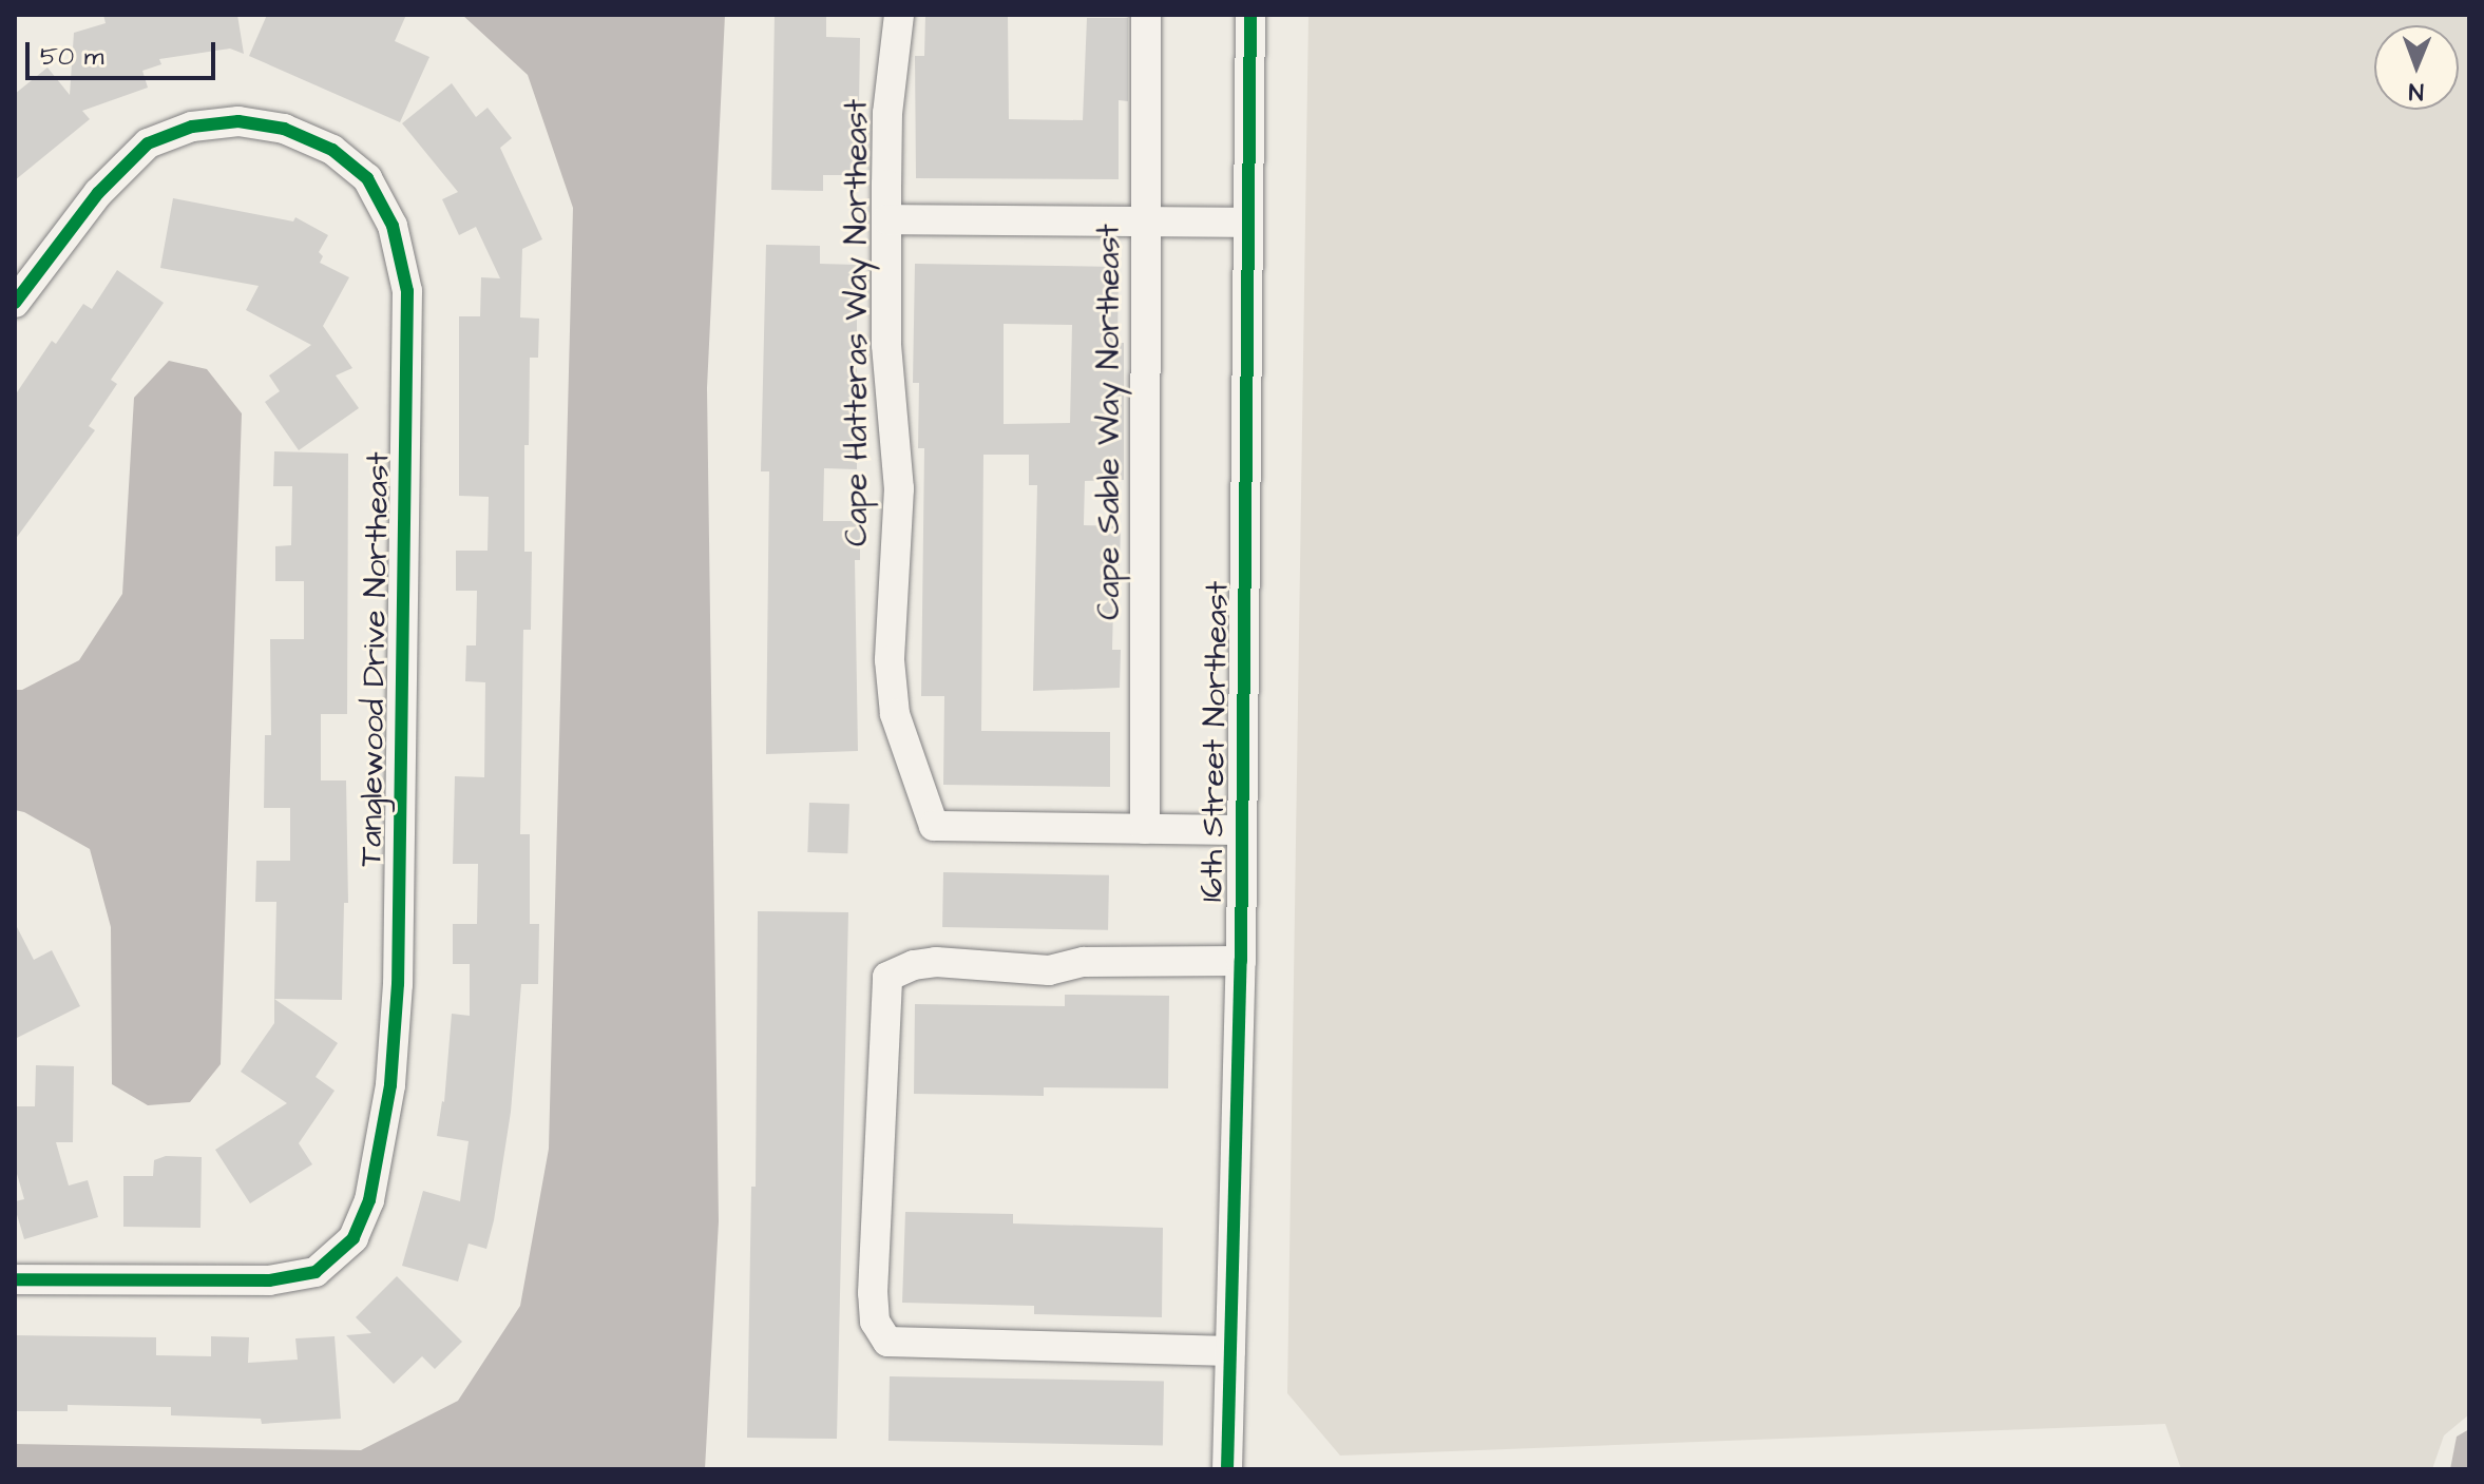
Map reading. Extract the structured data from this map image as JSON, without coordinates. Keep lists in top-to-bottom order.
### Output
{
  "streets": {
    "street": [
      "Cape Hatteras Way Northeast",
      "Cape Sable Way Northeast",
      "Tanglewood Drive Northeast",
      "16th Street Northeast"
    ]
  },
  "crossings": [
    ["Cape Hatteras Way Northeast", "Cape Sable Way Northeast"]
  ],
  "scale_bar": "50 m",
  "north": "bottom"
}
